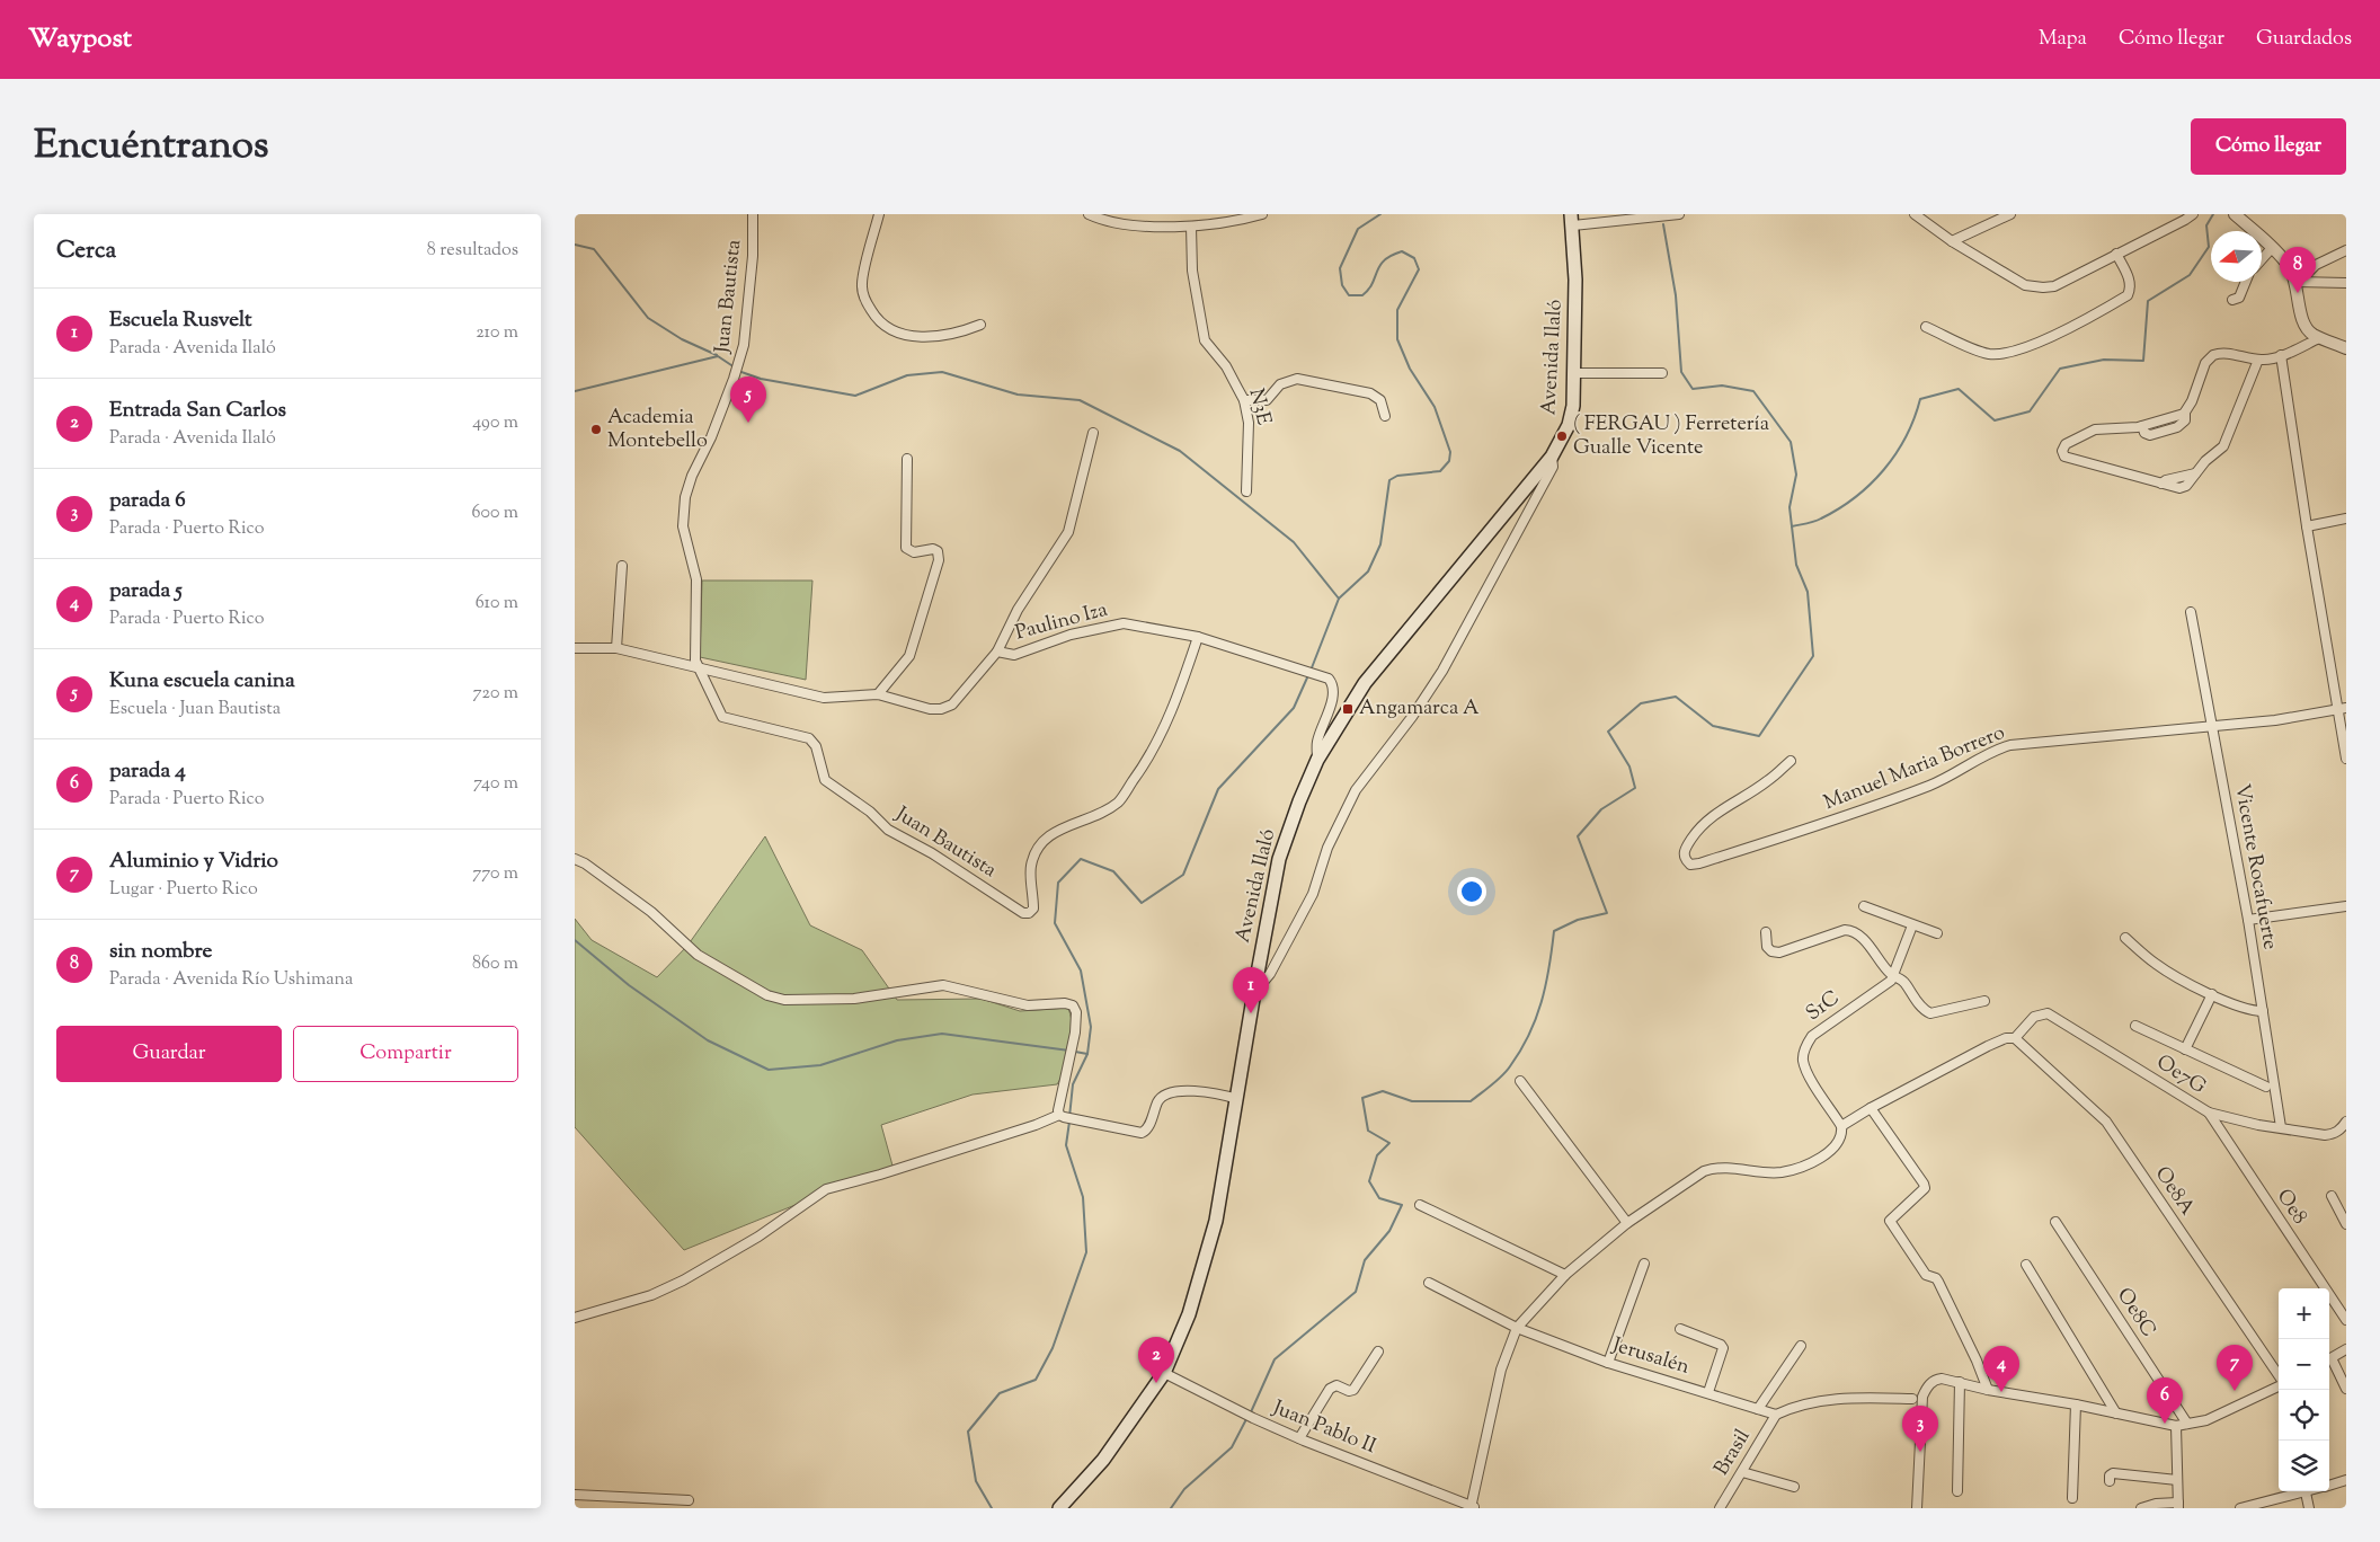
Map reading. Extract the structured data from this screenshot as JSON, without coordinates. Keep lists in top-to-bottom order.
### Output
{
  "streets": {
    "main road": ["Avenida Ilaló"],
    "street": [
      "Juan Bautista",
      "N3E",
      "Paulino Iza",
      "Manuel Maria Borrero",
      "Vicente Rocafuerte",
      "S1C",
      "Oe7G",
      "Oe8A",
      "Oe8",
      "Oe8C",
      "Jerusalén",
      "Juan Pablo II",
      "Brasil"
    ]
  },
  "crossings": [
    ["Juan Bautista", "Paulino Iza"],
    ["Avenida Ilaló", "Paulino Iza"],
    ["Avenida Ilaló", "Juan Pablo II"],
    ["Manuel Maria Borrero", "Vicente Rocafuerte"],
    ["Vicente Rocafuerte", "Oe7G"],
    ["Oe7G", "Oe8A"],
    ["Oe7G", "Oe8"],
    ["Jerusalén", "Brasil"]
  ],
  "places": {
    "other": ["Academia Montebello", "( FERGAU ) Ferretería Gualle Vicente"],
    "transit": ["Angamarca A"]
  },
  "north": "left",
  "page": {
    "header": "Waypost",
    "nav": ["Mapa", "Cómo llegar", "Guardados"],
    "title": "Encuéntranos",
    "buttons": [
      "Cómo llegar",
      ["Guardar", "Compartir"]
    ],
    "heading": ["Cerca", "8 resultados"],
    "pins": [
      "8",
      "5",
      "1",
      "2",
      "7",
      "4",
      "6",
      "3"
    ],
    "list": [
      {
        "mark": "1",
        "name": "Escuela Rusvelt",
        "note": "Parada · Avenida Ilaló",
        "value": "210 m"
      },
      {
        "mark": "2",
        "name": "Entrada San Carlos",
        "note": "Parada · Avenida Ilaló",
        "value": "490 m"
      },
      {
        "mark": "3",
        "name": "parada 6",
        "note": "Parada · Puerto Rico",
        "value": "600 m"
      },
      {
        "mark": "4",
        "name": "parada 5",
        "note": "Parada · Puerto Rico",
        "value": "610 m"
      },
      {
        "mark": "5",
        "name": "Kuna escuela canina",
        "note": "Escuela · Juan Bautista",
        "value": "720 m"
      },
      {
        "mark": "6",
        "name": "parada 4",
        "note": "Parada · Puerto Rico",
        "value": "740 m"
      },
      {
        "mark": "7",
        "name": "Aluminio y Vidrio",
        "note": "Lugar · Puerto Rico",
        "value": "770 m"
      },
      {
        "mark": "8",
        "name": "sin nombre",
        "note": "Parada · Avenida Río Ushimana",
        "value": "860 m"
      }
    ],
    "map_buttons": ["+", "−"]
  }
}
